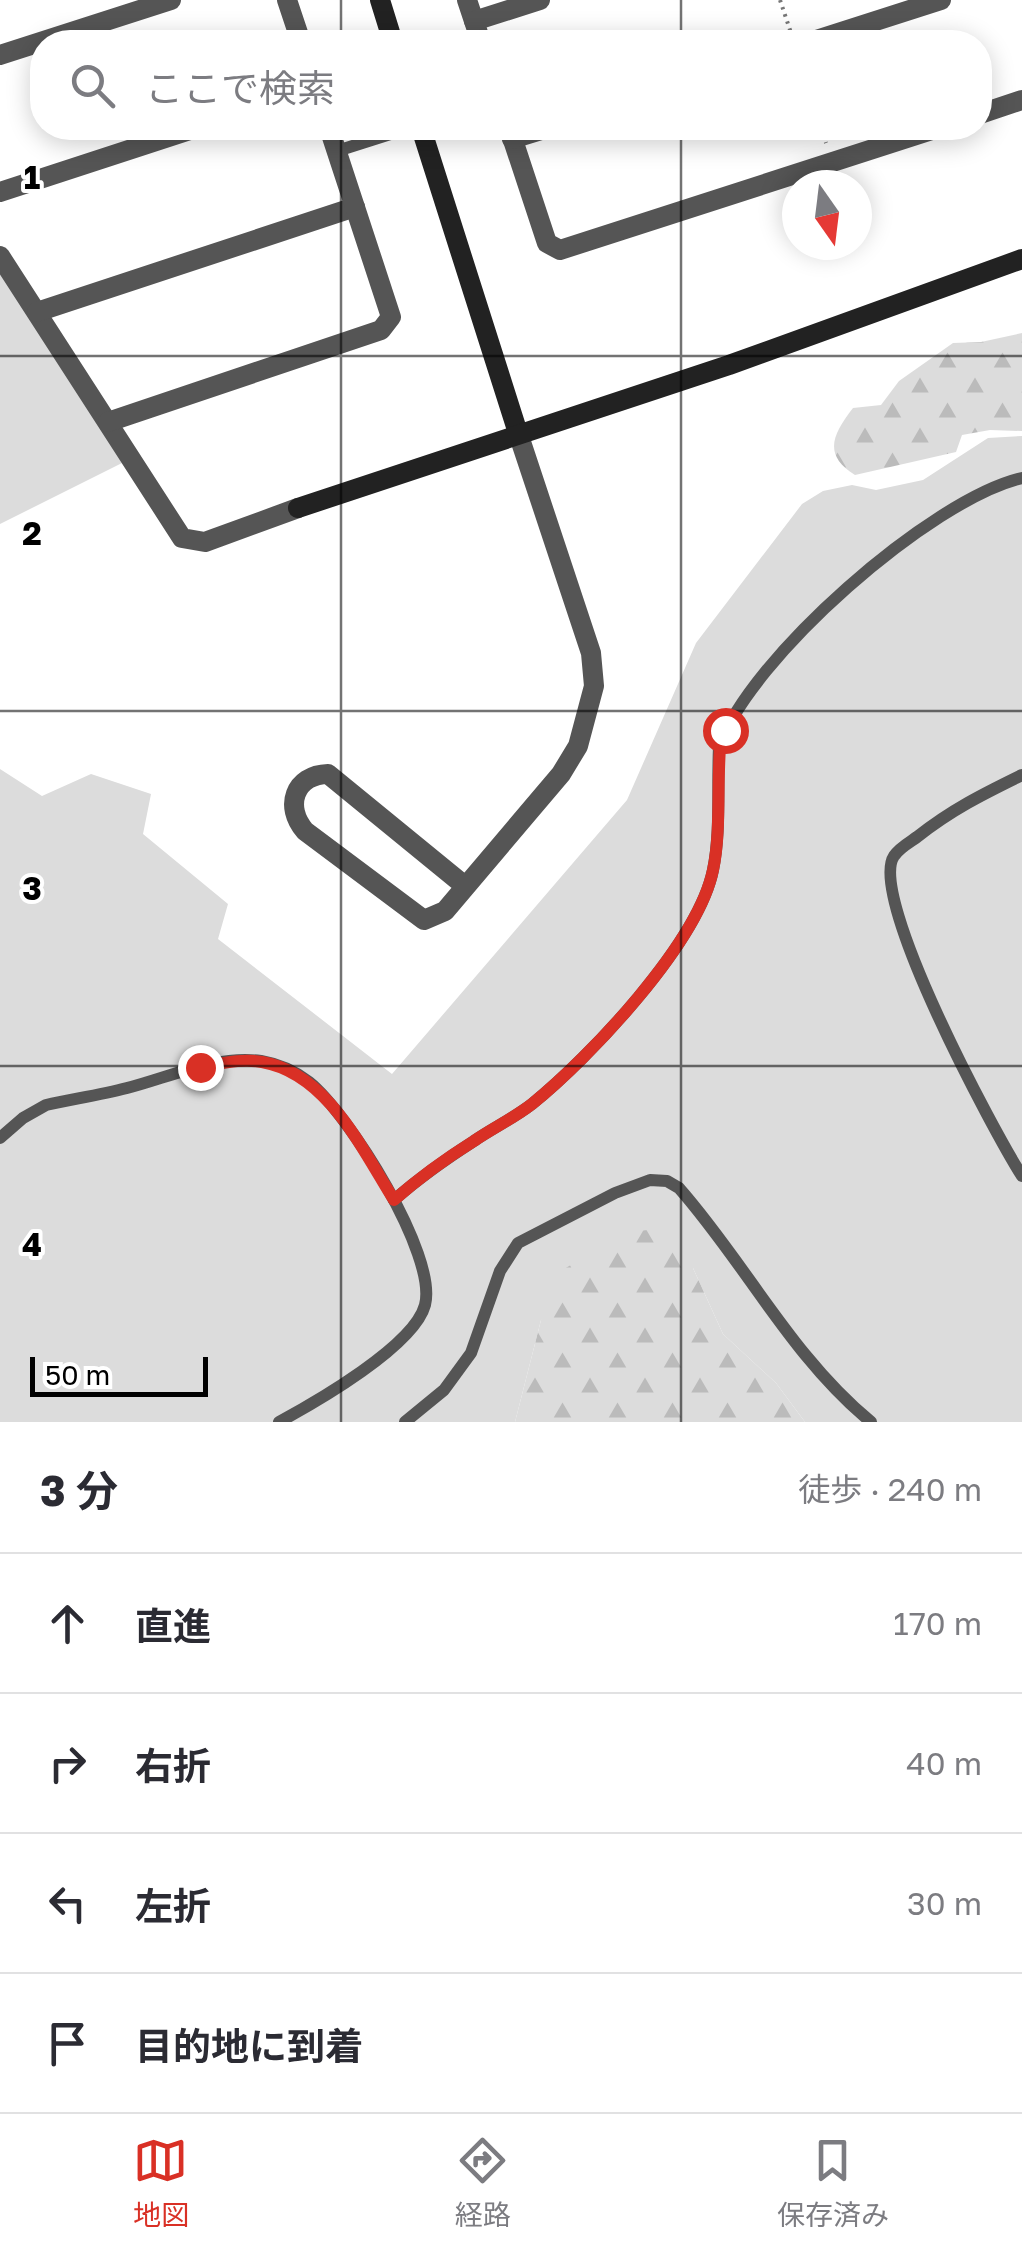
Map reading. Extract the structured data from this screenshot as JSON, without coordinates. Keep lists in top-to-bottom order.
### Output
{
  "scale_bar": "50 m",
  "north": "bottom",
  "page": {
    "search": "ここで検索",
    "scale": "50 m",
    "heading": ["3 分", "徒歩 · 240 m"],
    "list": [
      ["直進", "170 m"],
      ["右折", "40 m"],
      ["左折", "30 m"],
      "目的地に到着"
    ],
    "nav": ["地図", "経路", "保存済み"]
  },
  "grid": {
    "rows": [
      "1",
      "2",
      "3",
      "4"
    ]
  }
}
